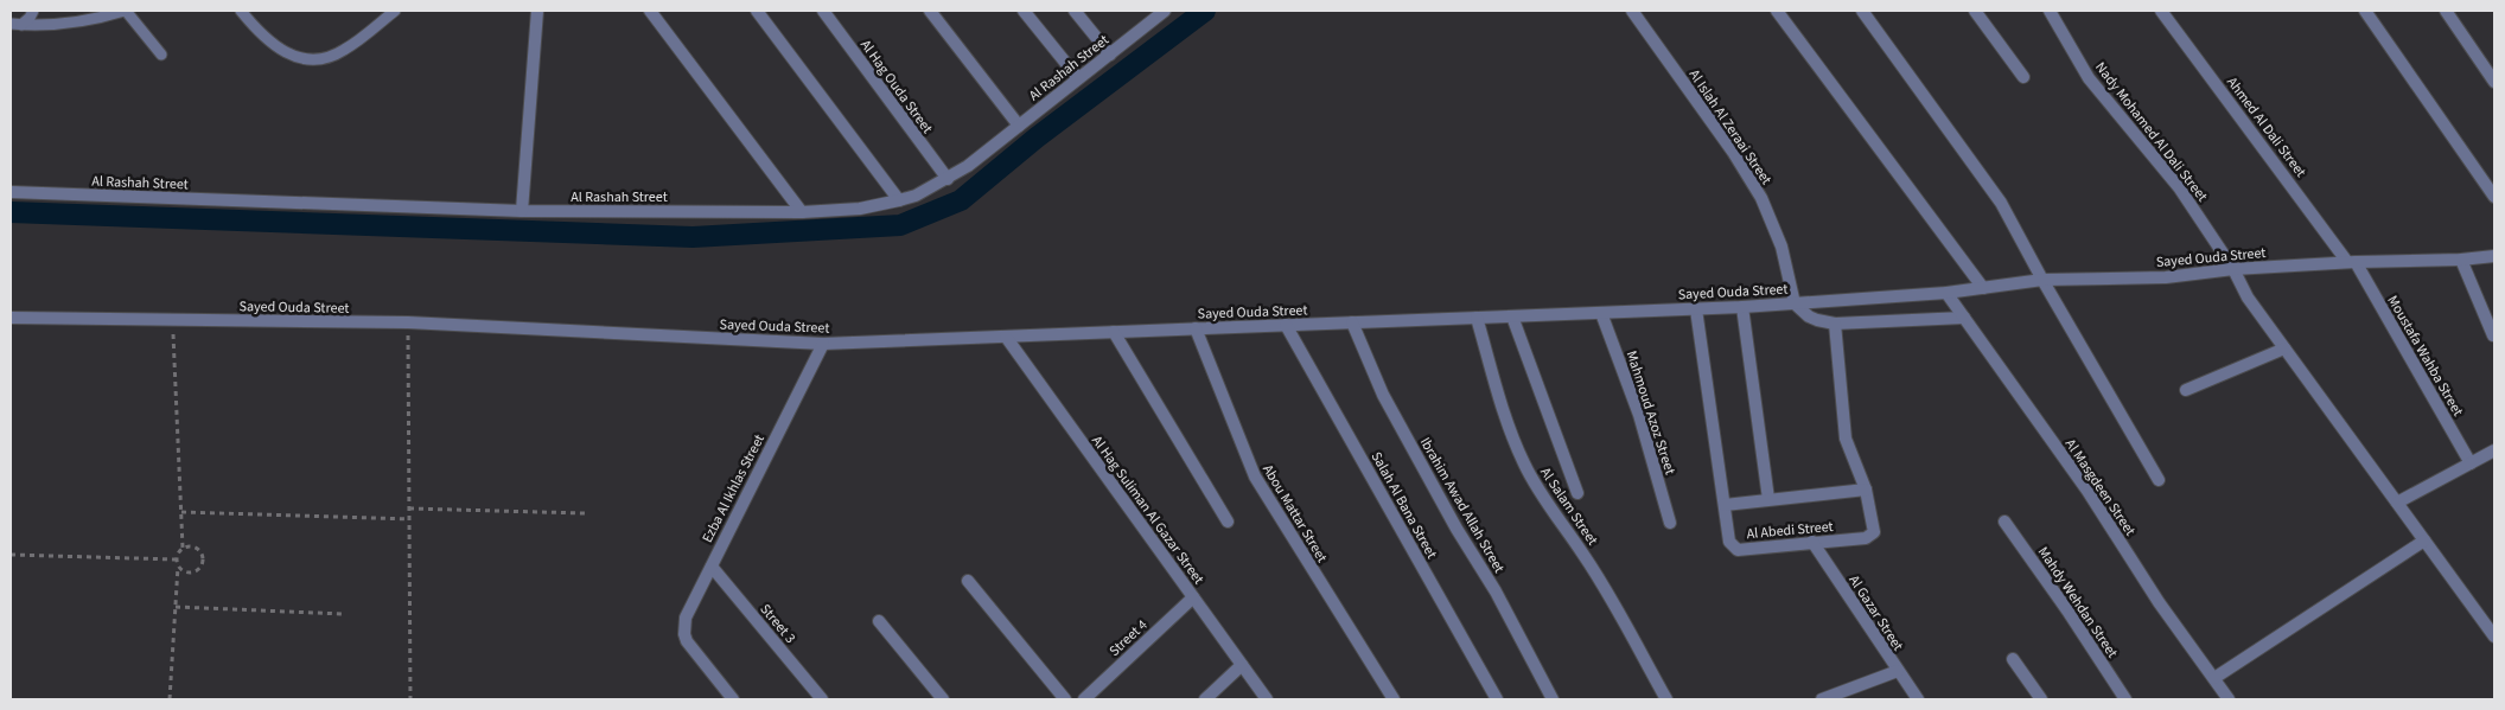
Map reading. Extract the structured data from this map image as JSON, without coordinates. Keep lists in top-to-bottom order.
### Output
{
  "streets": {
    "street": [
      "Al Rashah Street",
      "Al Hag Ouda Street",
      "Al Islah Al Zeraai Street",
      "Ahmed Al Dali Street",
      "Nady Mohamed Al Dali Street",
      "Sayed Ouda Street",
      "Moustafa Wahba Street",
      "Mahmoud Azoz Street",
      "Al Masgdeen Street",
      "Ezba Al Ikhlas Street",
      "Salah Al Bana Street",
      "Ibrahim Awad Allah Street",
      "Al Salam Street",
      "Al Hag Suliman Al Gazar Street",
      "Abou Mattar Street",
      "Al Abedi Street",
      "Mahdy Wehdan Street",
      "Al Gazar Street",
      "Street 3",
      "Street 4"
    ]
  },
  "crossings": [
    ["Al Rashah Street", "Al Hag Ouda Street"],
    ["Al Islah Al Zeraai Street", "Sayed Ouda Street"],
    ["Ahmed Al Dali Street", "Sayed Ouda Street"],
    ["Ahmed Al Dali Street", "Moustafa Wahba Street"],
    ["Nady Mohamed Al Dali Street", "Sayed Ouda Street"],
    ["Sayed Ouda Street", "Moustafa Wahba Street"],
    ["Sayed Ouda Street", "Mahmoud Azoz Street"],
    ["Sayed Ouda Street", "Al Masgdeen Street"],
    ["Sayed Ouda Street", "Ezba Al Ikhlas Street"],
    ["Sayed Ouda Street", "Salah Al Bana Street"],
    ["Sayed Ouda Street", "Ibrahim Awad Allah Street"],
    ["Sayed Ouda Street", "Al Salam Street"],
    ["Sayed Ouda Street", "Al Hag Suliman Al Gazar Street"],
    ["Sayed Ouda Street", "Abou Mattar Street"],
    ["Sayed Ouda Street", "Al Abedi Street"],
    ["Ezba Al Ikhlas Street", "Street 3"],
    ["Al Hag Suliman Al Gazar Street", "Street 4"],
    ["Al Abedi Street", "Al Gazar Street"]
  ]
}
